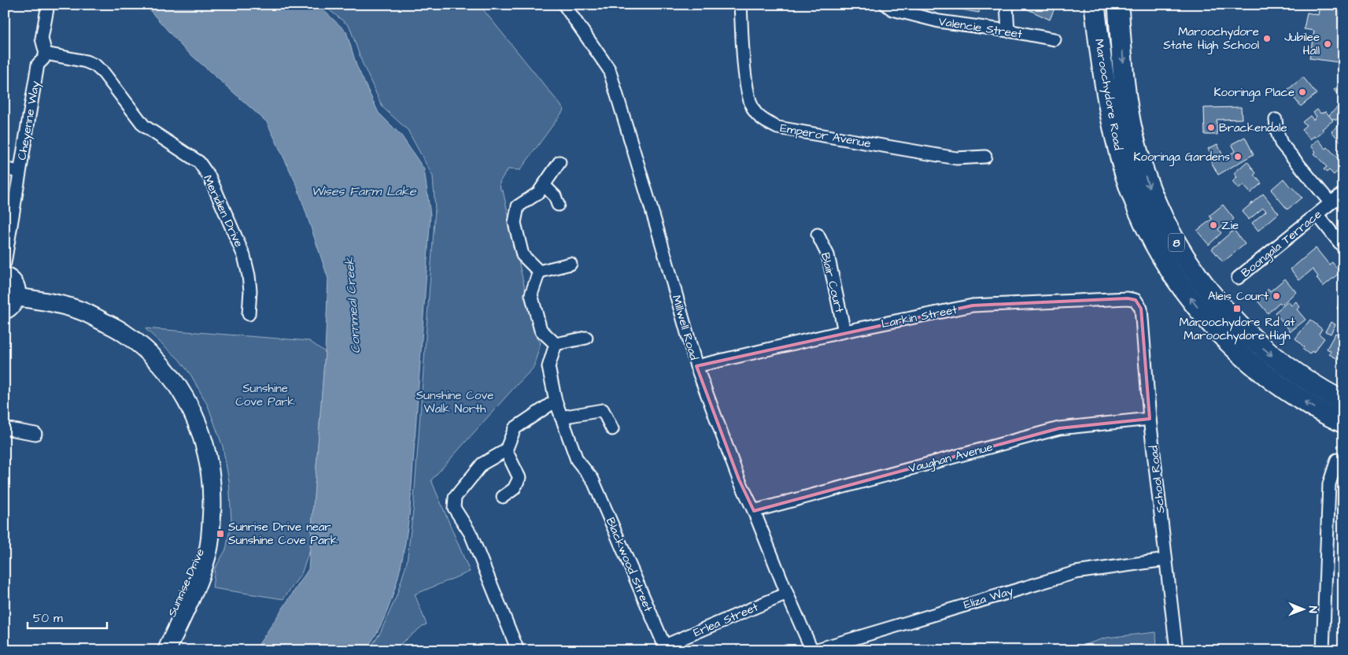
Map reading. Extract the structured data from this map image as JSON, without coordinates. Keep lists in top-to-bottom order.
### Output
{
  "streets": {
    "main road": ["Maroochydore Road", "8"],
    "street": [
      "Valencie Street",
      "Cheyenne Way",
      "Emperor Avenue",
      "Meridien Drive",
      "Boongala Terrace",
      "Blair Court",
      "Larkin Street",
      "Millwell Road",
      "Vaughan Avenue",
      "School Road",
      "Blackwood Street",
      "Sunrise Drive",
      "Eliza Way",
      "Erlea Street"
    ]
  },
  "crossings": [
    ["Cheyenne Way", "Meridien Drive"],
    ["Blair Court", "Larkin Street"],
    ["Larkin Street", "Millwell Road"],
    ["Larkin Street", "School Road"],
    ["Millwell Road", "Vaughan Avenue"],
    ["Millwell Road", "Eliza Way"],
    ["Millwell Road", "Erlea Street"],
    ["Vaughan Avenue", "School Road"],
    ["School Road", "Eliza Way"],
    ["Blackwood Street", "Erlea Street"]
  ],
  "water": ["Wises Farm Lake", "Cornmeal Creek"],
  "parks": ["Sunshine Cove Park", "Sunshine Cove Walk North"],
  "places": {
    "other": [
      "Maroochydore State High School",
      "Jubilee Hall",
      "Kooringa Place",
      "Brackendale",
      "Kooringa Gardens",
      "Zie",
      "Aleis Court"
    ],
    "transit": ["Maroochydore Rd at Maroochydore High", "Sunrise Drive near Sunshine Cove Park"]
  },
  "scale_bar": "50 m",
  "north": "right"
}
